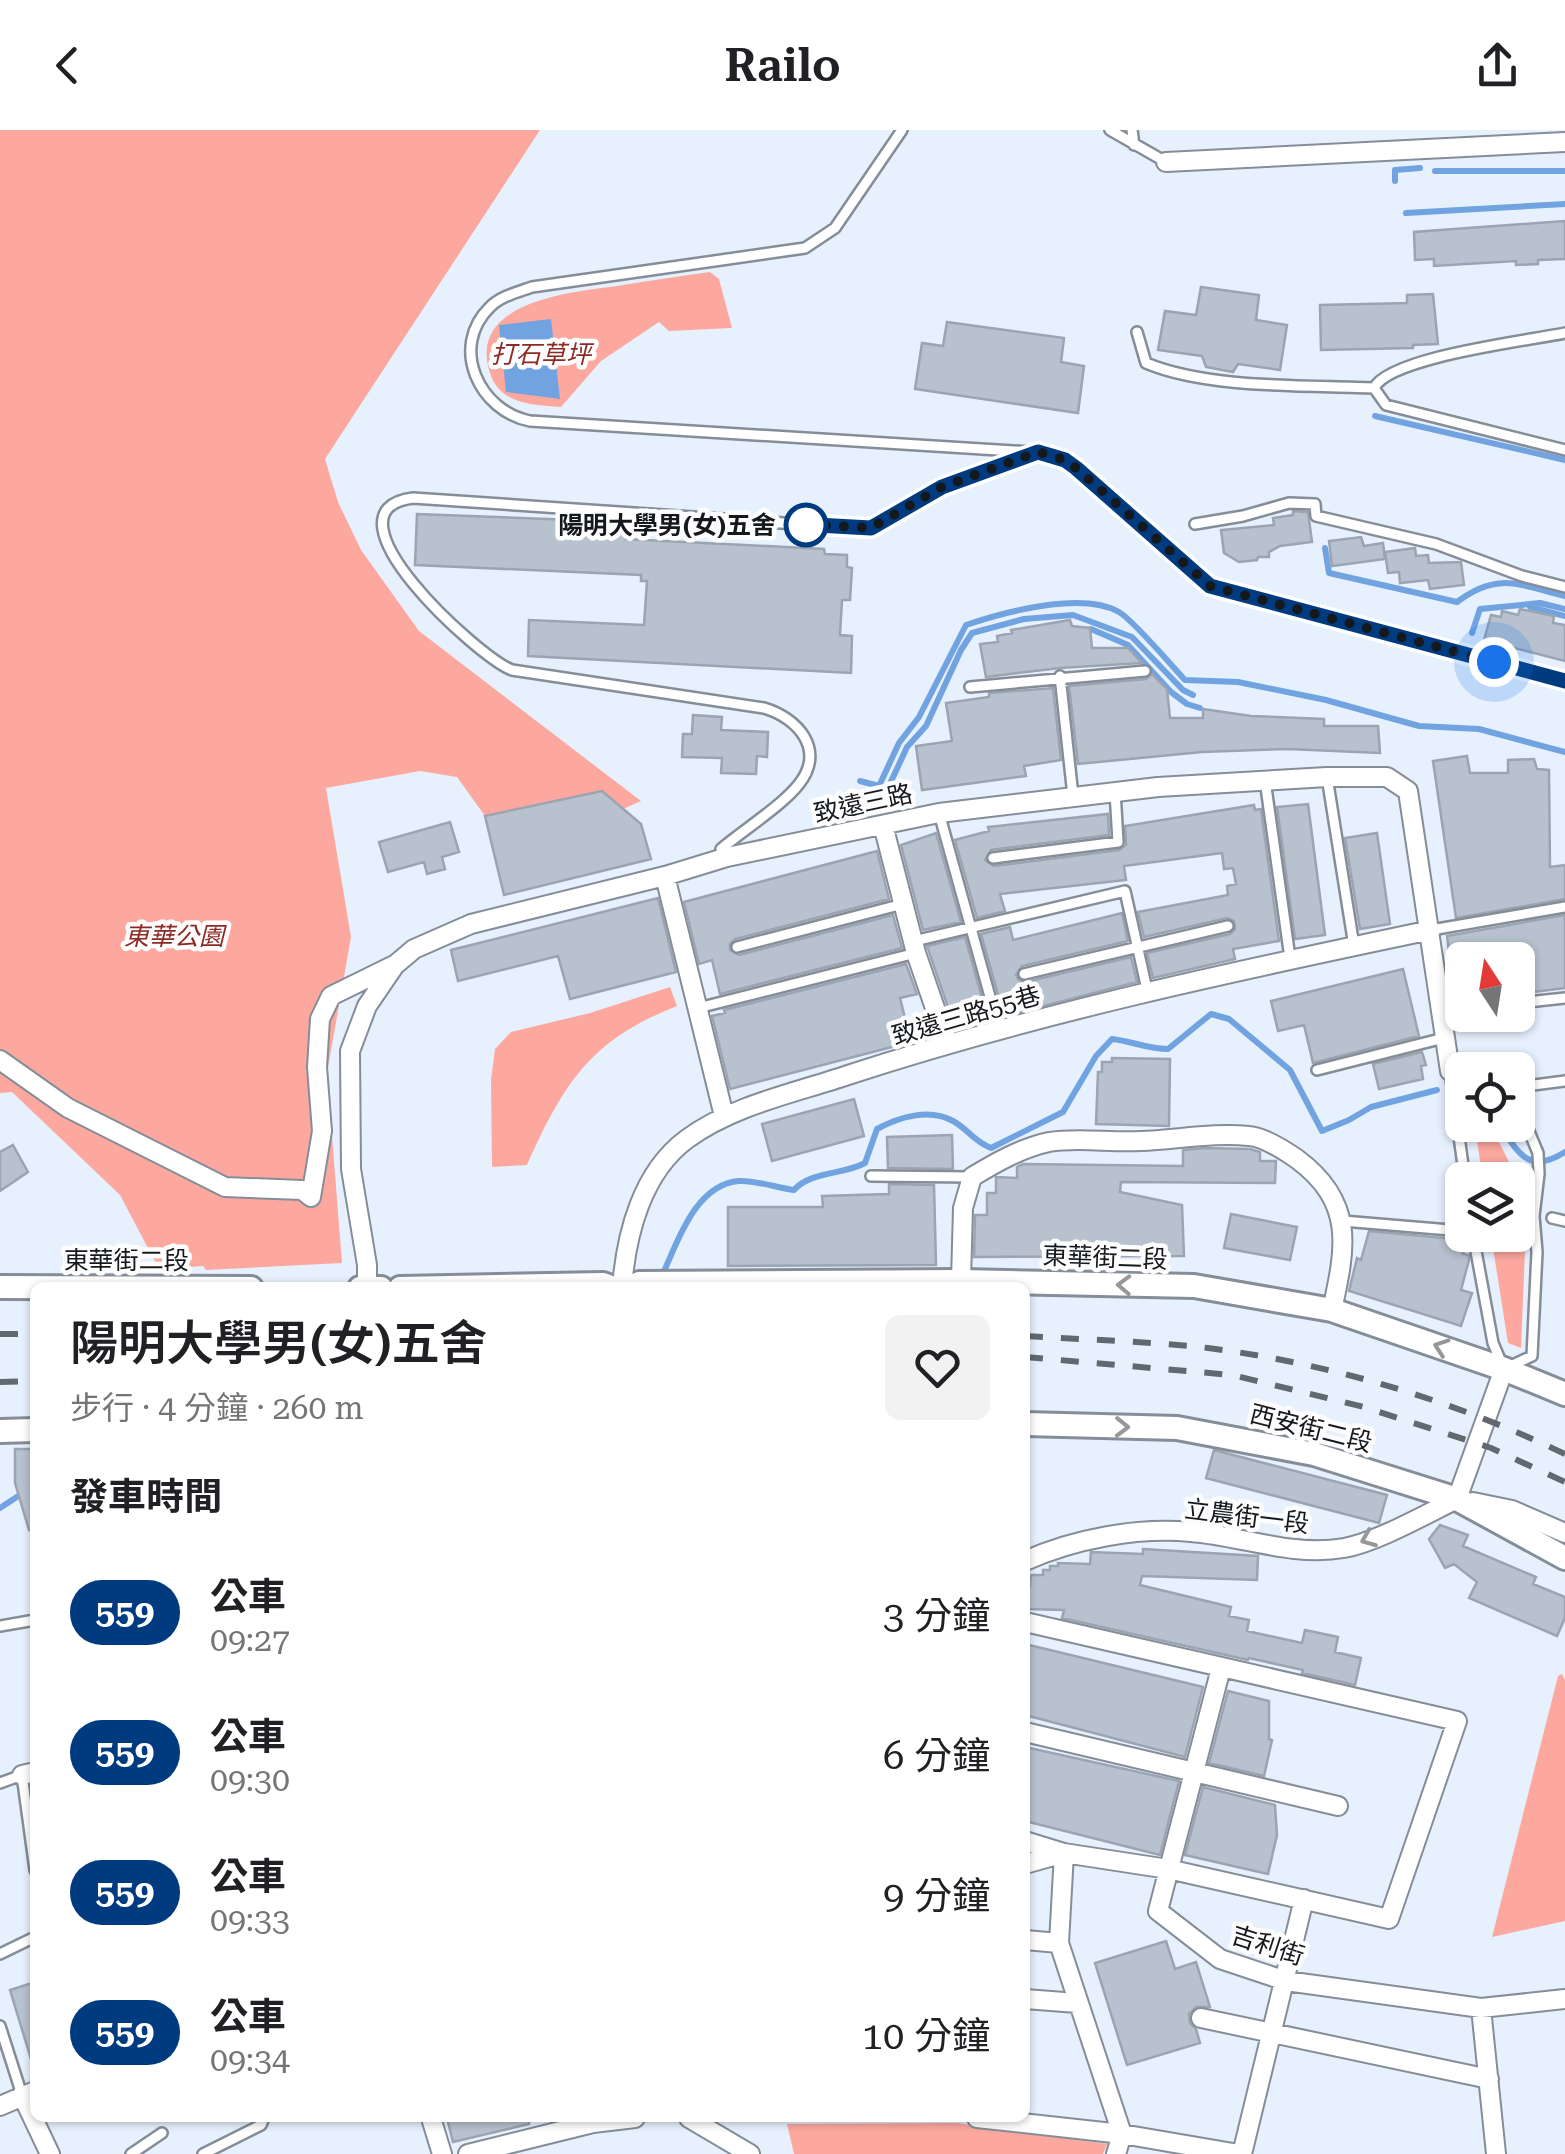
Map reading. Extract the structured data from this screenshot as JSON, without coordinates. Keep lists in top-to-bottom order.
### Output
{
  "streets": {
    "street": [
      "致遠三路",
      "致遠三路55巷",
      "東華街二段",
      "西安街二段",
      "立農街一段",
      "吉利街"
    ]
  },
  "crossings": [
    ["致遠三路", "致遠三路55巷"],
    ["西安街二段", "立農街一段"]
  ],
  "one_way": ["東華街二段", "西安街二段"],
  "parks": ["打石草坪", "東華公園"],
  "places": ["陽明大學男(女)五舍"],
  "lines": ["bus line 559"],
  "north": "top",
  "page": {
    "header": "Railo",
    "heading": [
      ["陽明大學男(女)五舍", "步行 · 4 分鐘 · 260 m"],
      "發車時間"
    ],
    "list": [
      {
        "mark": "559",
        "name": "公車",
        "note": "09:27",
        "value": "3 分鐘"
      },
      {
        "mark": "559",
        "name": "公車",
        "note": "09:30",
        "value": "6 分鐘"
      },
      {
        "mark": "559",
        "name": "公車",
        "note": "09:33",
        "value": "9 分鐘"
      },
      {
        "mark": "559",
        "name": "公車",
        "note": "09:34",
        "value": "10 分鐘"
      }
    ]
  }
}
